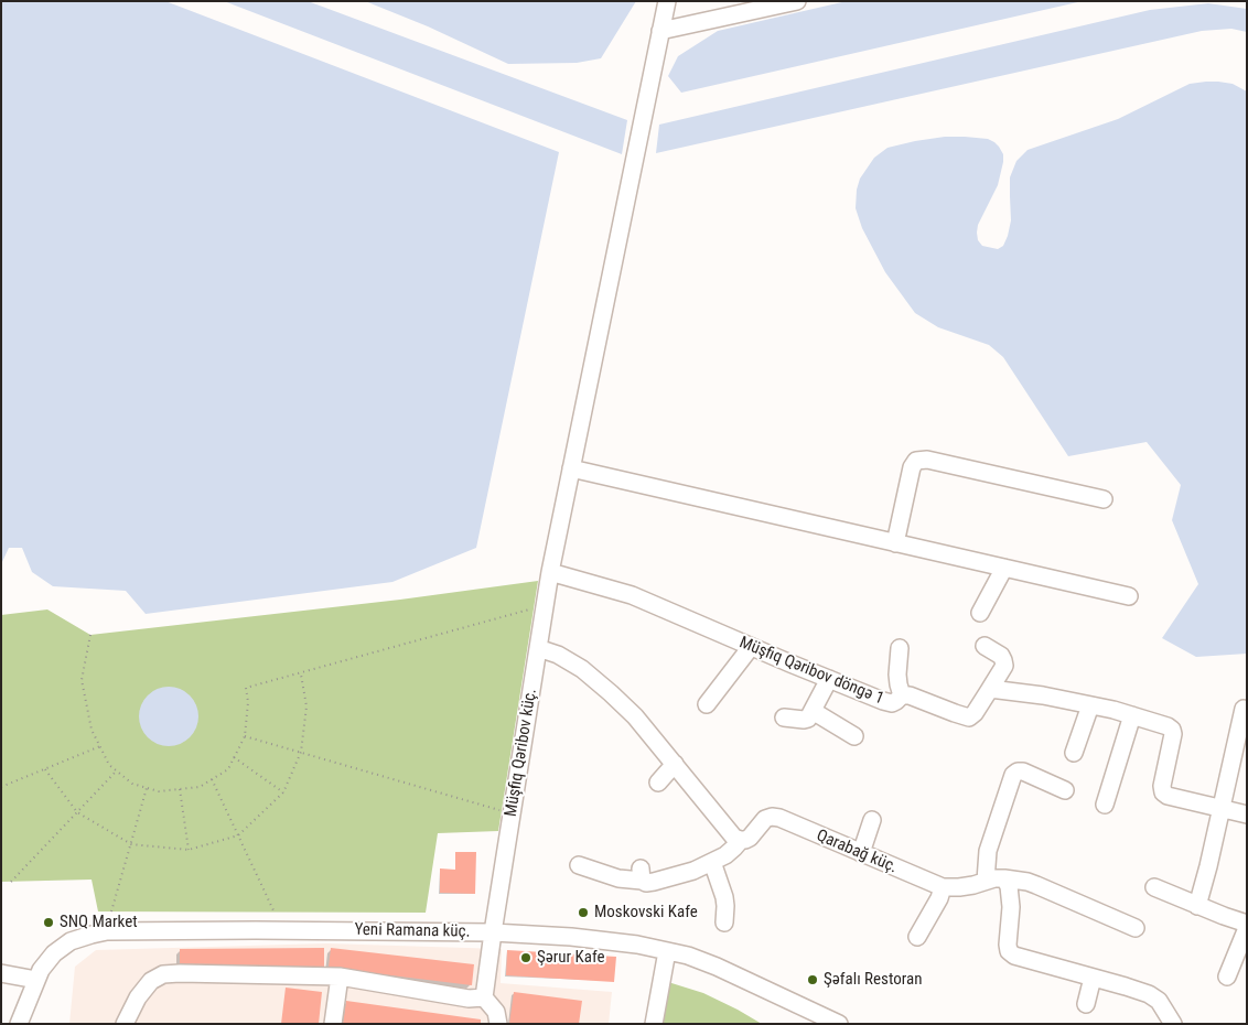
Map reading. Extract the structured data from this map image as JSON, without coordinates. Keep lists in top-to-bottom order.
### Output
{
  "streets": {
    "street": [
      "Müşfiq Qəribov döngə 1",
      "Müşfiq Qəribov küç.",
      "Qarabağ küç.",
      "Yeni Ramana küç."
    ]
  },
  "crossings": [
    ["Müşfiq Qəribov döngə 1", "Müşfiq Qəribov küç."],
    ["Müşfiq Qəribov küç.", "Yeni Ramana küç."]
  ],
  "places": [
    "Moskovski Kafe",
    "SNQ Market",
    "Şərur Kafe",
    "Şəfalı Restoran"
  ]
}
